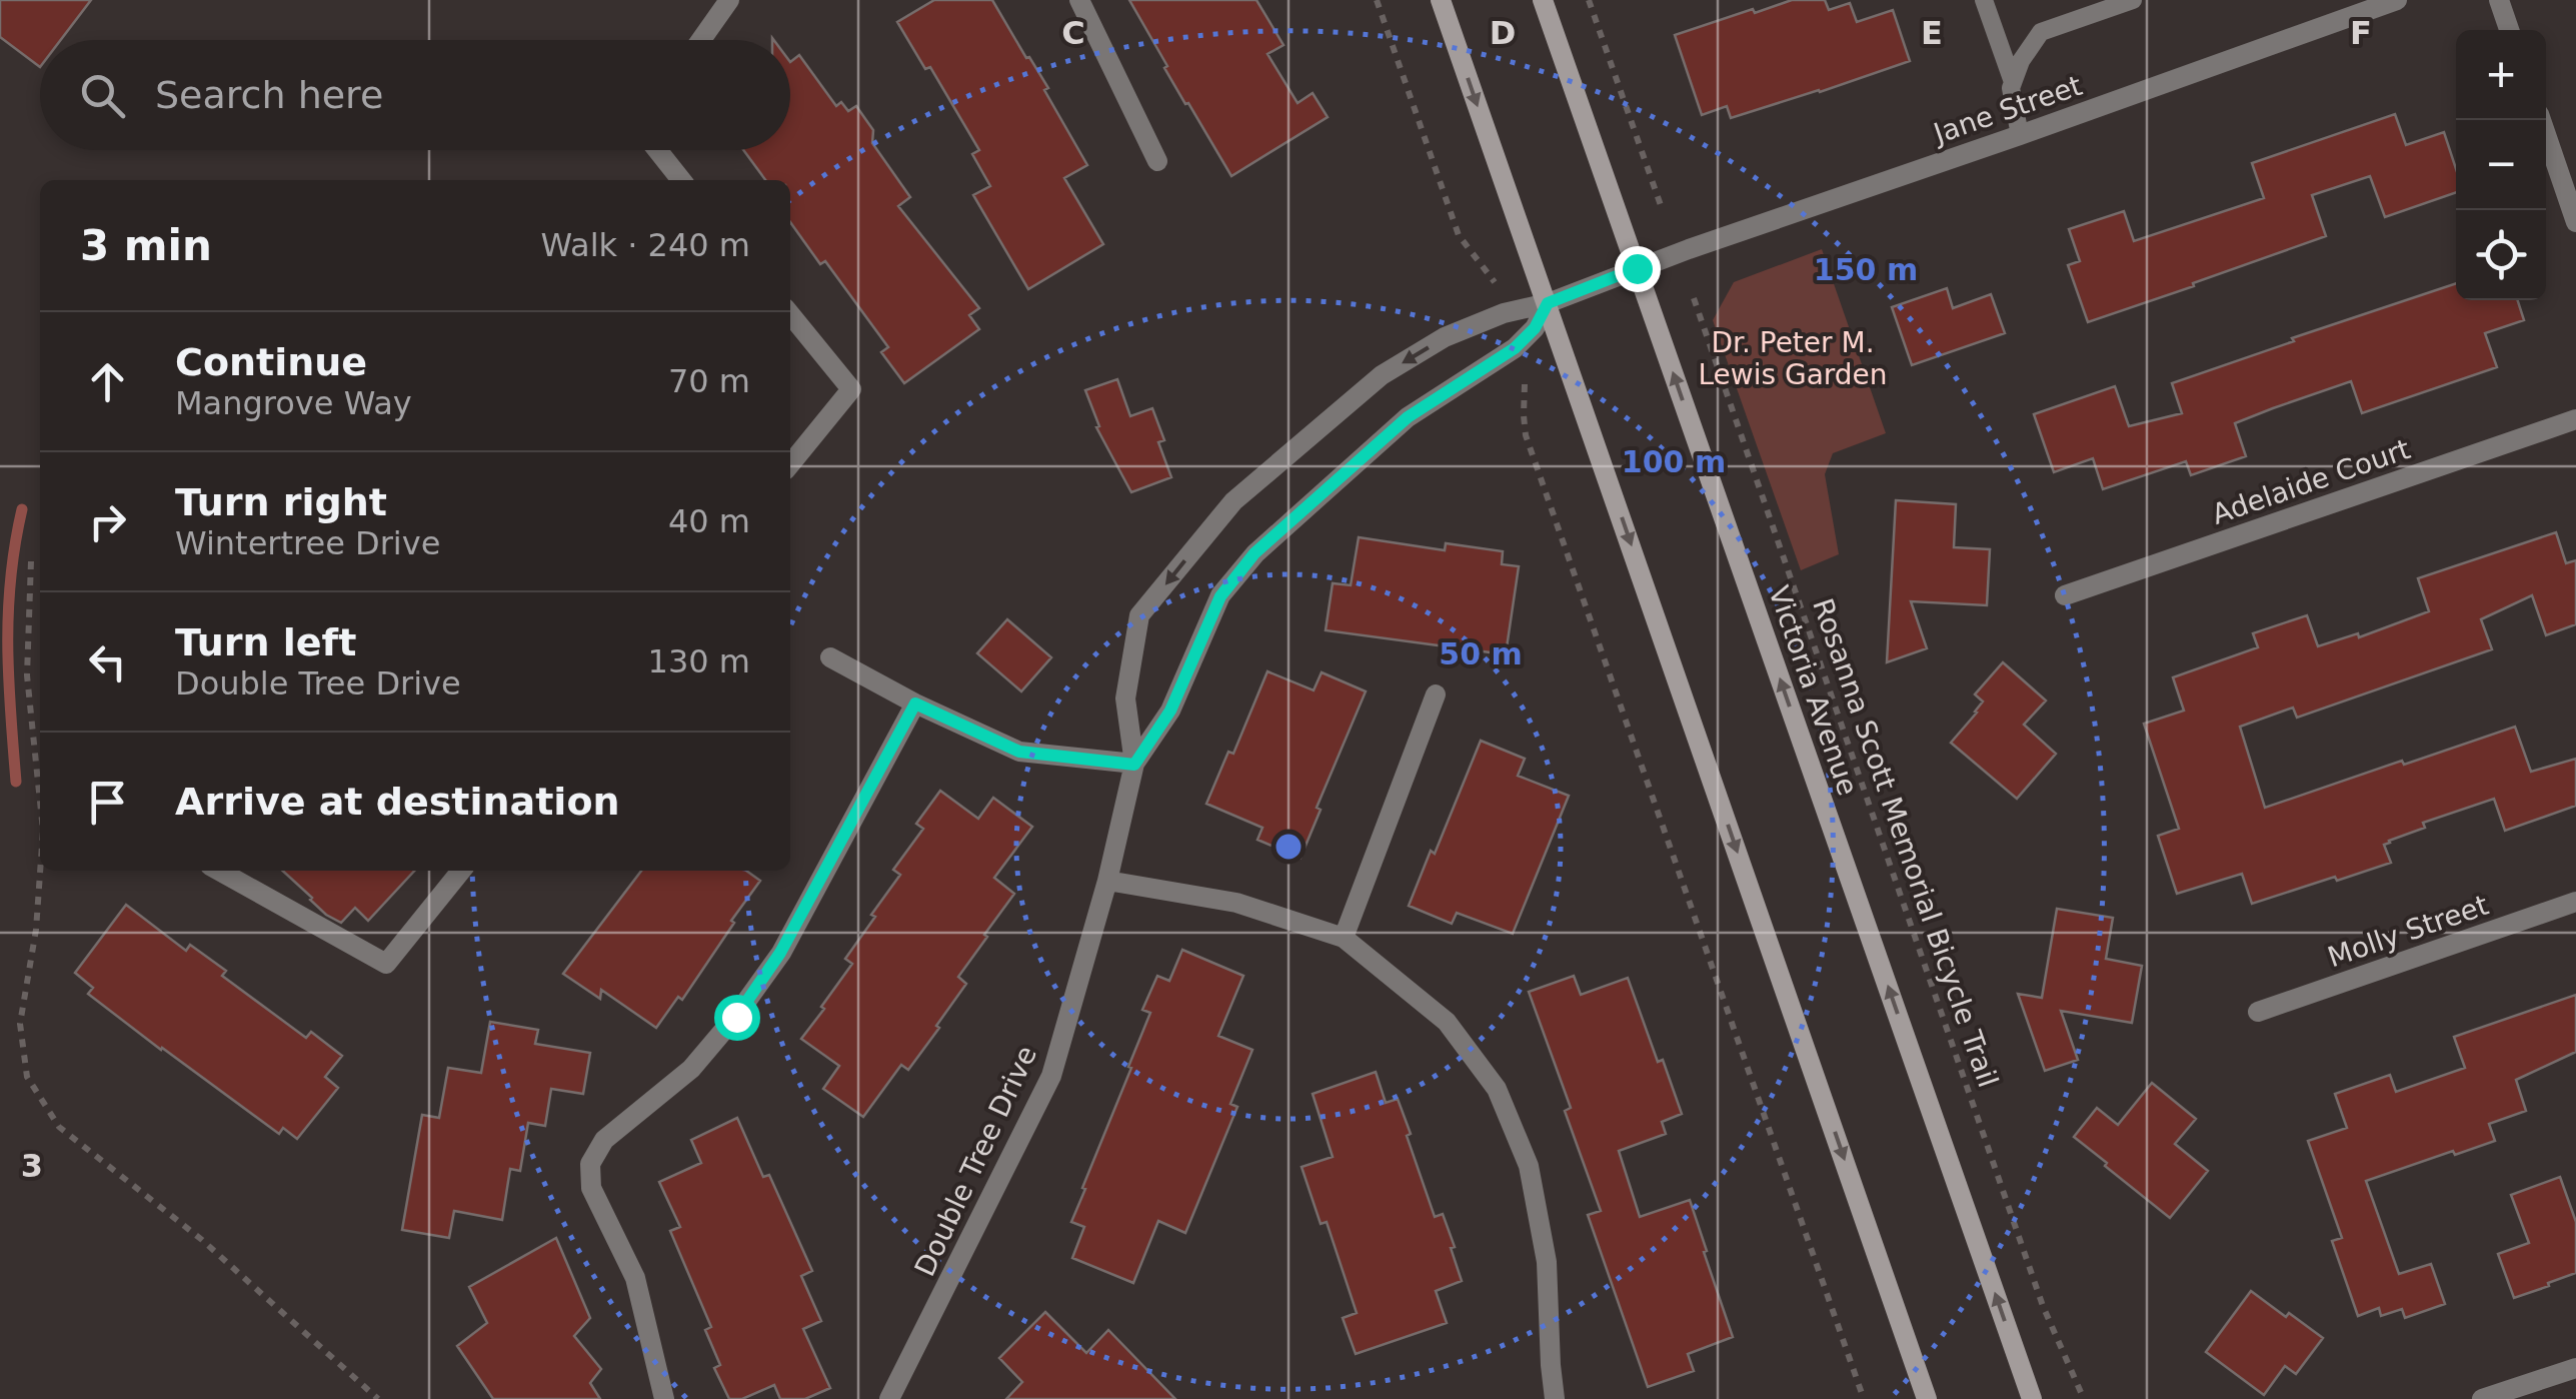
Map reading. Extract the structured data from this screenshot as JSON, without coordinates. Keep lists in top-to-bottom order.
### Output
{
  "streets": {
    "main road": ["Victoria Avenue"],
    "street": [
      "Jane Street",
      "Adelaide Court",
      "Molly Street",
      "Double Tree Drive"
    ],
    "path": ["Rosanna Scott Memorial Bicycle Trail"]
  },
  "crossings": [
    ["Jane Street", "Victoria Avenue"],
    ["Jane Street", "Double Tree Drive"],
    ["Victoria Avenue", "Double Tree Drive"]
  ],
  "parks": ["Dr. Peter M. Lewis Garden"],
  "page": {
    "map_buttons": ["+", "−"],
    "search": "Search here",
    "heading": ["3 min", "Walk · 240 m"],
    "list": [
      ["Continue", "Mangrove Way", "70 m"],
      ["Turn right", "Wintertree Drive", "40 m"],
      ["Turn left", "Double Tree Drive", "130 m"],
      "Arrive at destination"
    ]
  },
  "grid": {
    "columns": [
      "C",
      "D",
      "E",
      "F"
    ],
    "rows": ["3"]
  },
  "rings": ["150 m", "100 m", "50 m"]
}
